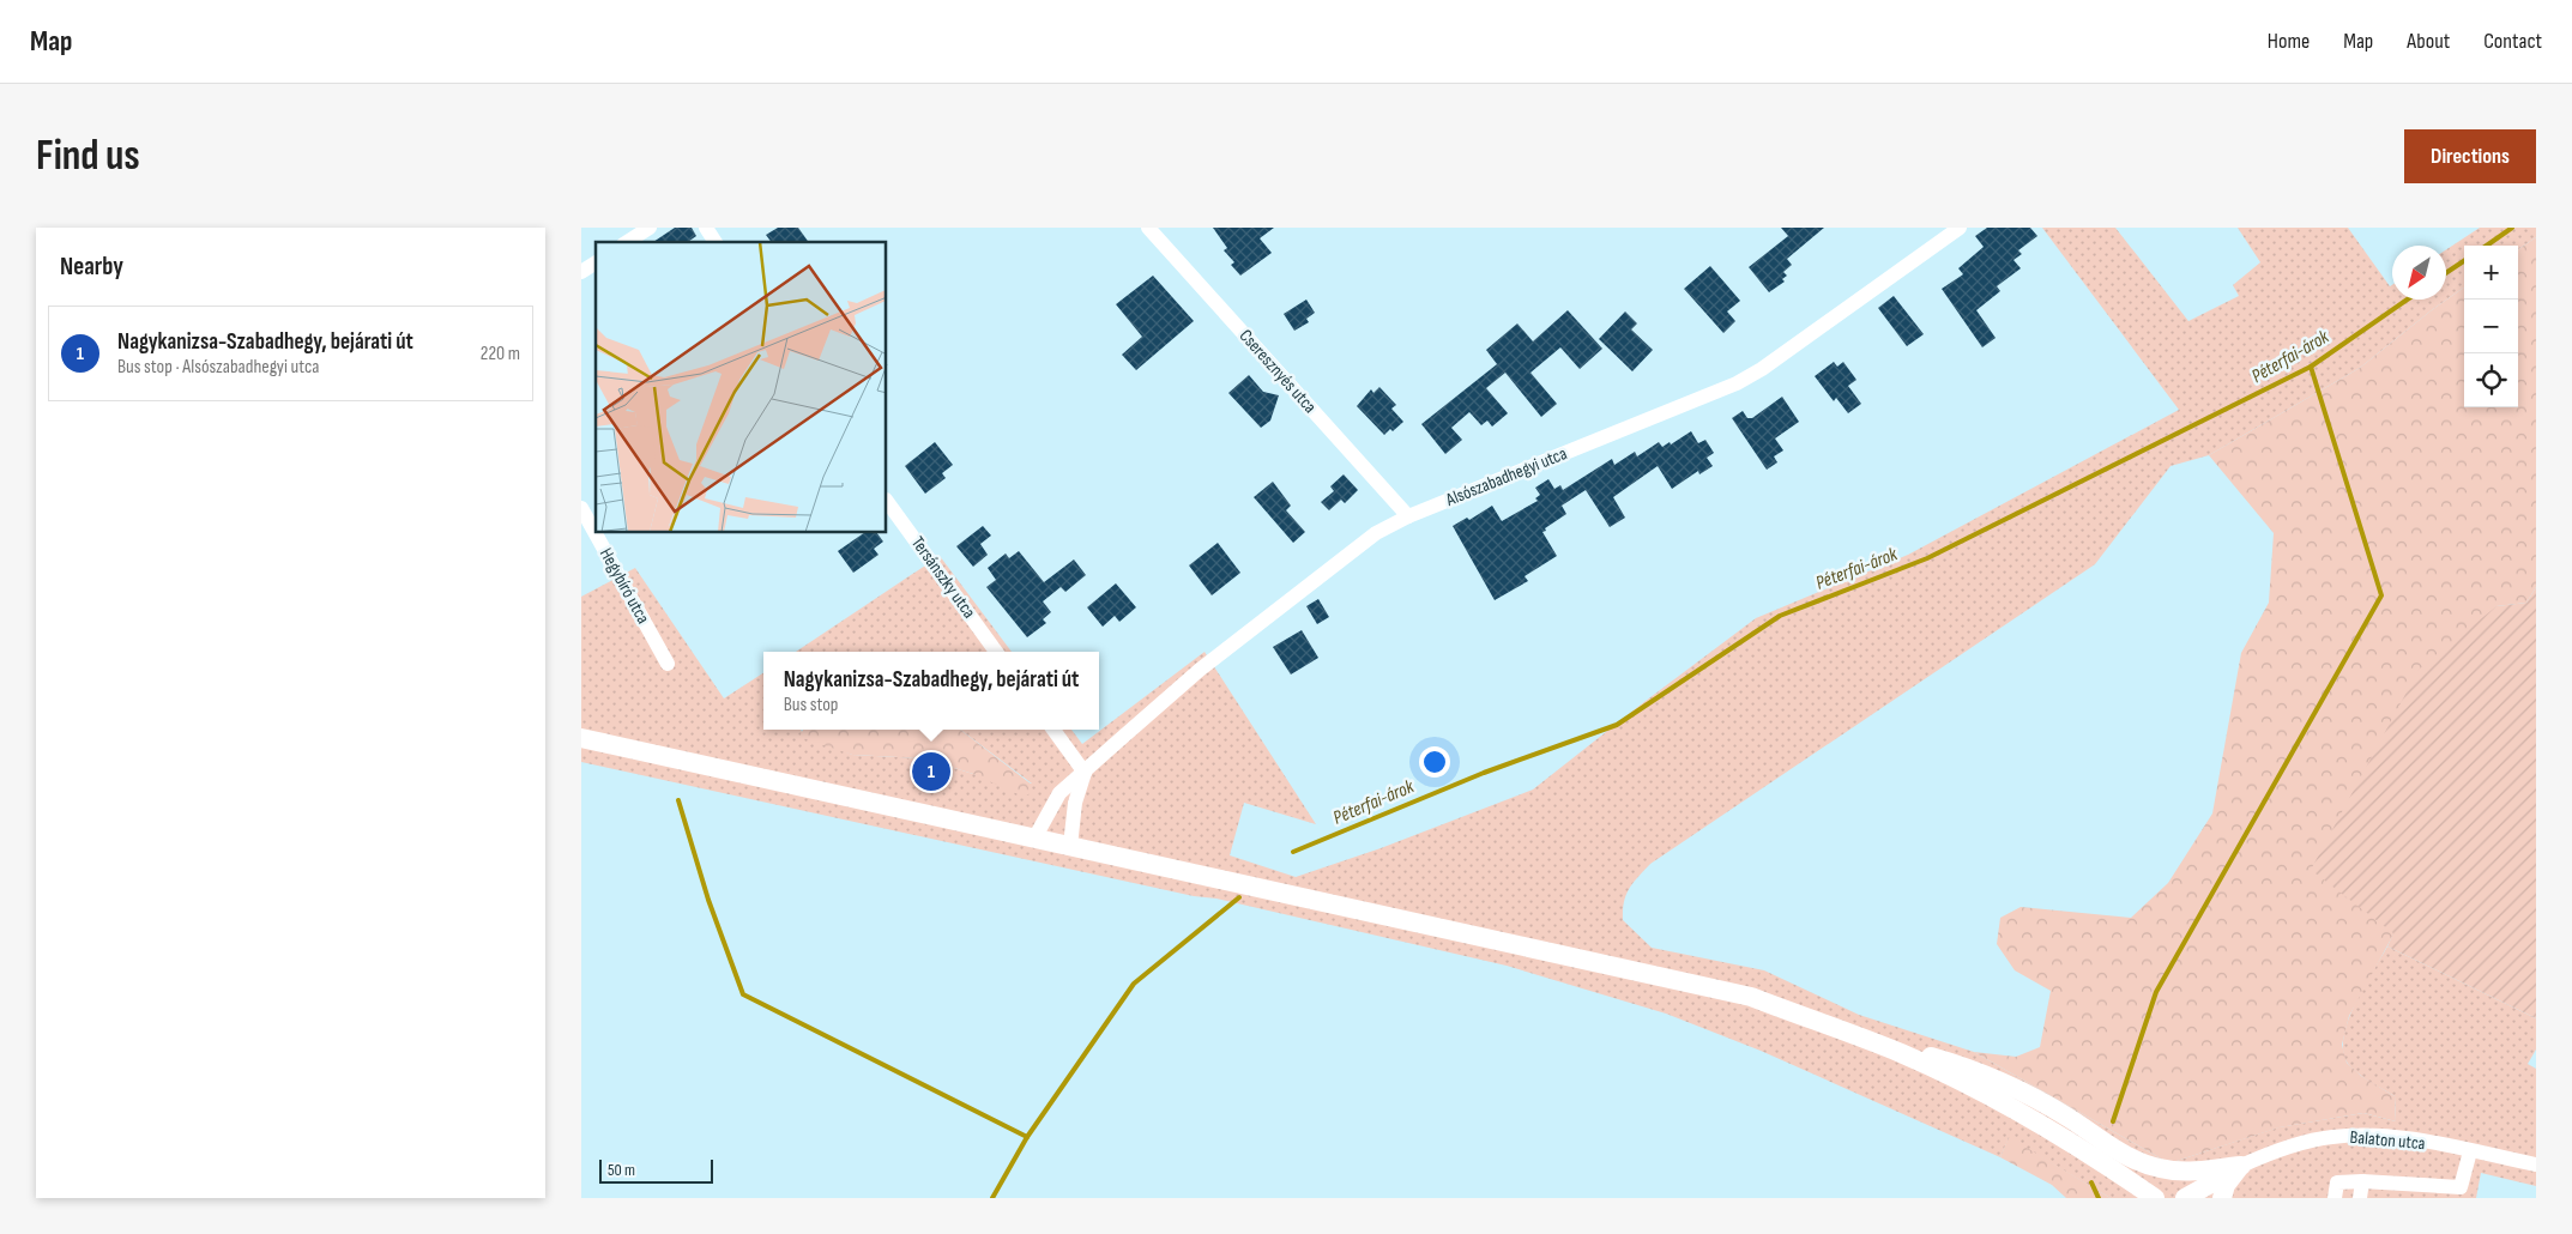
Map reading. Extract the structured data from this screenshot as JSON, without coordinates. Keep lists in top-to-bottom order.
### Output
{
  "streets": {
    "street": [
      "Cseresznyés utca",
      "Alsószabadhegyi utca",
      "Tersánszky utca",
      "Hegybíró utca",
      "Balaton utca"
    ]
  },
  "crossings": [
    ["Cseresznyés utca", "Alsószabadhegyi utca"]
  ],
  "water": ["Péterfai-árok"],
  "scale_bar": "50 m",
  "north": "bottom left",
  "page": {
    "header": "Map",
    "nav": [
      "Home",
      "Map",
      "About",
      "Contact"
    ],
    "buttons": "Directions",
    "title": "Find us",
    "heading": "Nearby",
    "map_buttons": ["+", "−"],
    "list": [
      {
        "mark": "1",
        "name": "Nagykanizsa-Szabadhegy, bejárati út",
        "note": "Bus stop · Alsószabadhegyi utca",
        "value": "220 m"
      }
    ],
    "popup": ["Nagykanizsa-Szabadhegy, bejárati út", "Bus stop"],
    "pins": "1",
    "scale": "50 m"
  }
}
